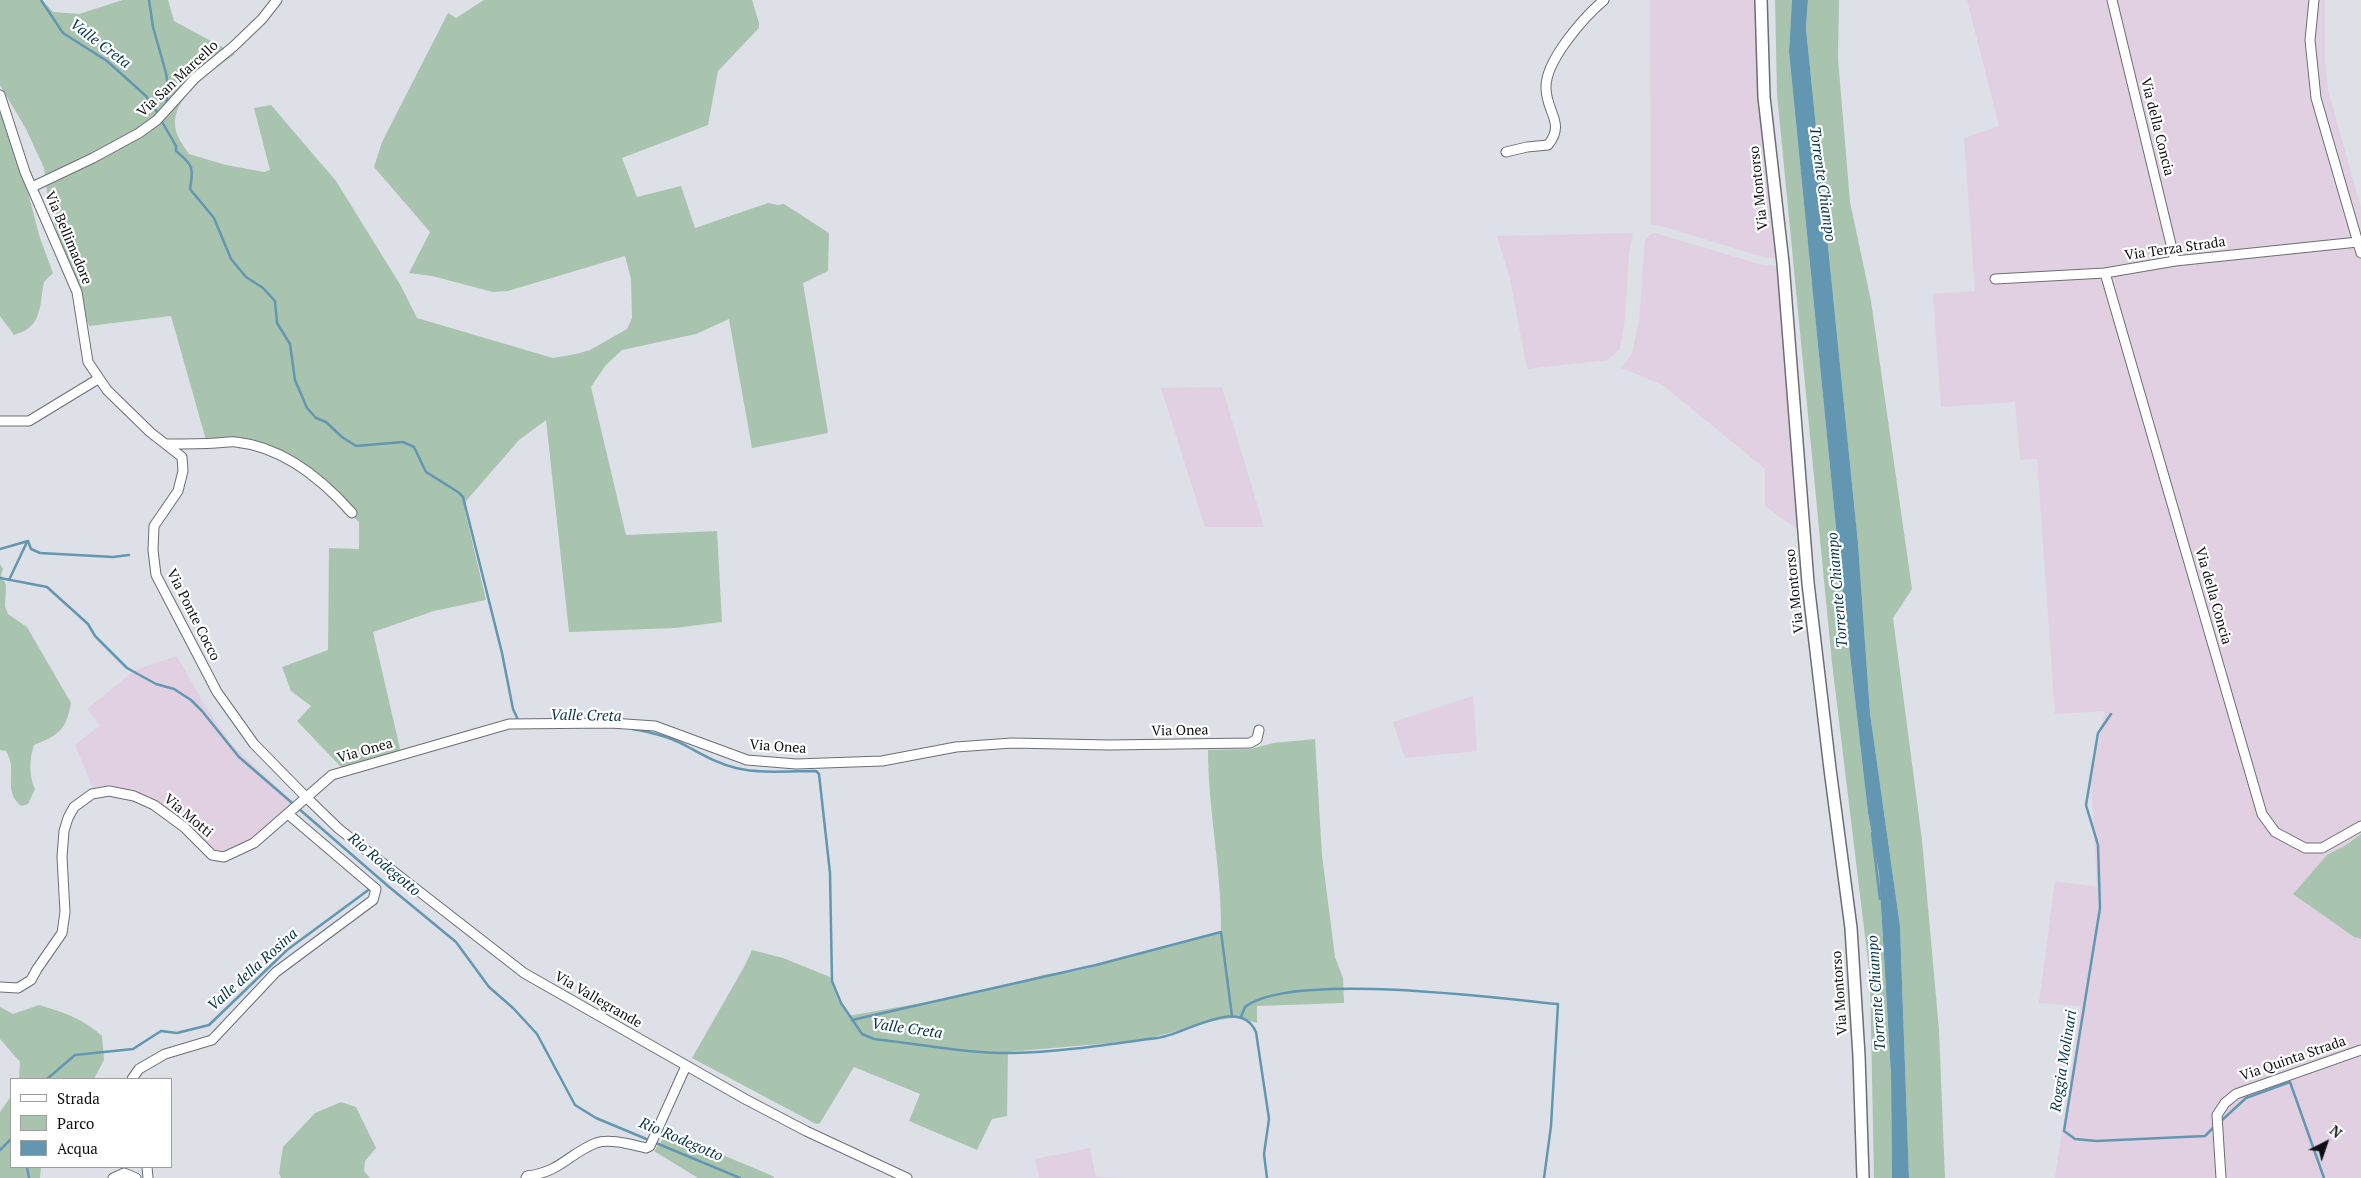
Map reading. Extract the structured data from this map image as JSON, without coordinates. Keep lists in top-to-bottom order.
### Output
{
  "streets": {
    "main road": ["Via Montorso"],
    "street": [
      "Via San Marcello",
      "Via della Concia",
      "Via Bellimadore",
      "Via Terza Strada",
      "Via Ponte Cocco",
      "Via Onea",
      "Via Motti",
      "Via Vallegrande",
      "Via Quinta Strada"
    ]
  },
  "crossings": [
    ["Via San Marcello", "Via Bellimadore"],
    ["Via della Concia", "Via Terza Strada"],
    ["Via Bellimadore", "Via Ponte Cocco"],
    ["Via Ponte Cocco", "Via Onea"],
    ["Via Ponte Cocco", "Via Motti"],
    ["Via Ponte Cocco", "Via Vallegrande"],
    ["Via Onea", "Via Motti"],
    ["Via Onea", "Via Vallegrande"],
    ["Via Motti", "Via Vallegrande"]
  ],
  "water": [
    "Valle Creta",
    "Torrente Chiampo",
    "Rio Rodegotto",
    "Valle della Rosina",
    "Roggia Molinari"
  ],
  "legend": ["Strada", "Parco", "Acqua"],
  "north": "top right"
}
